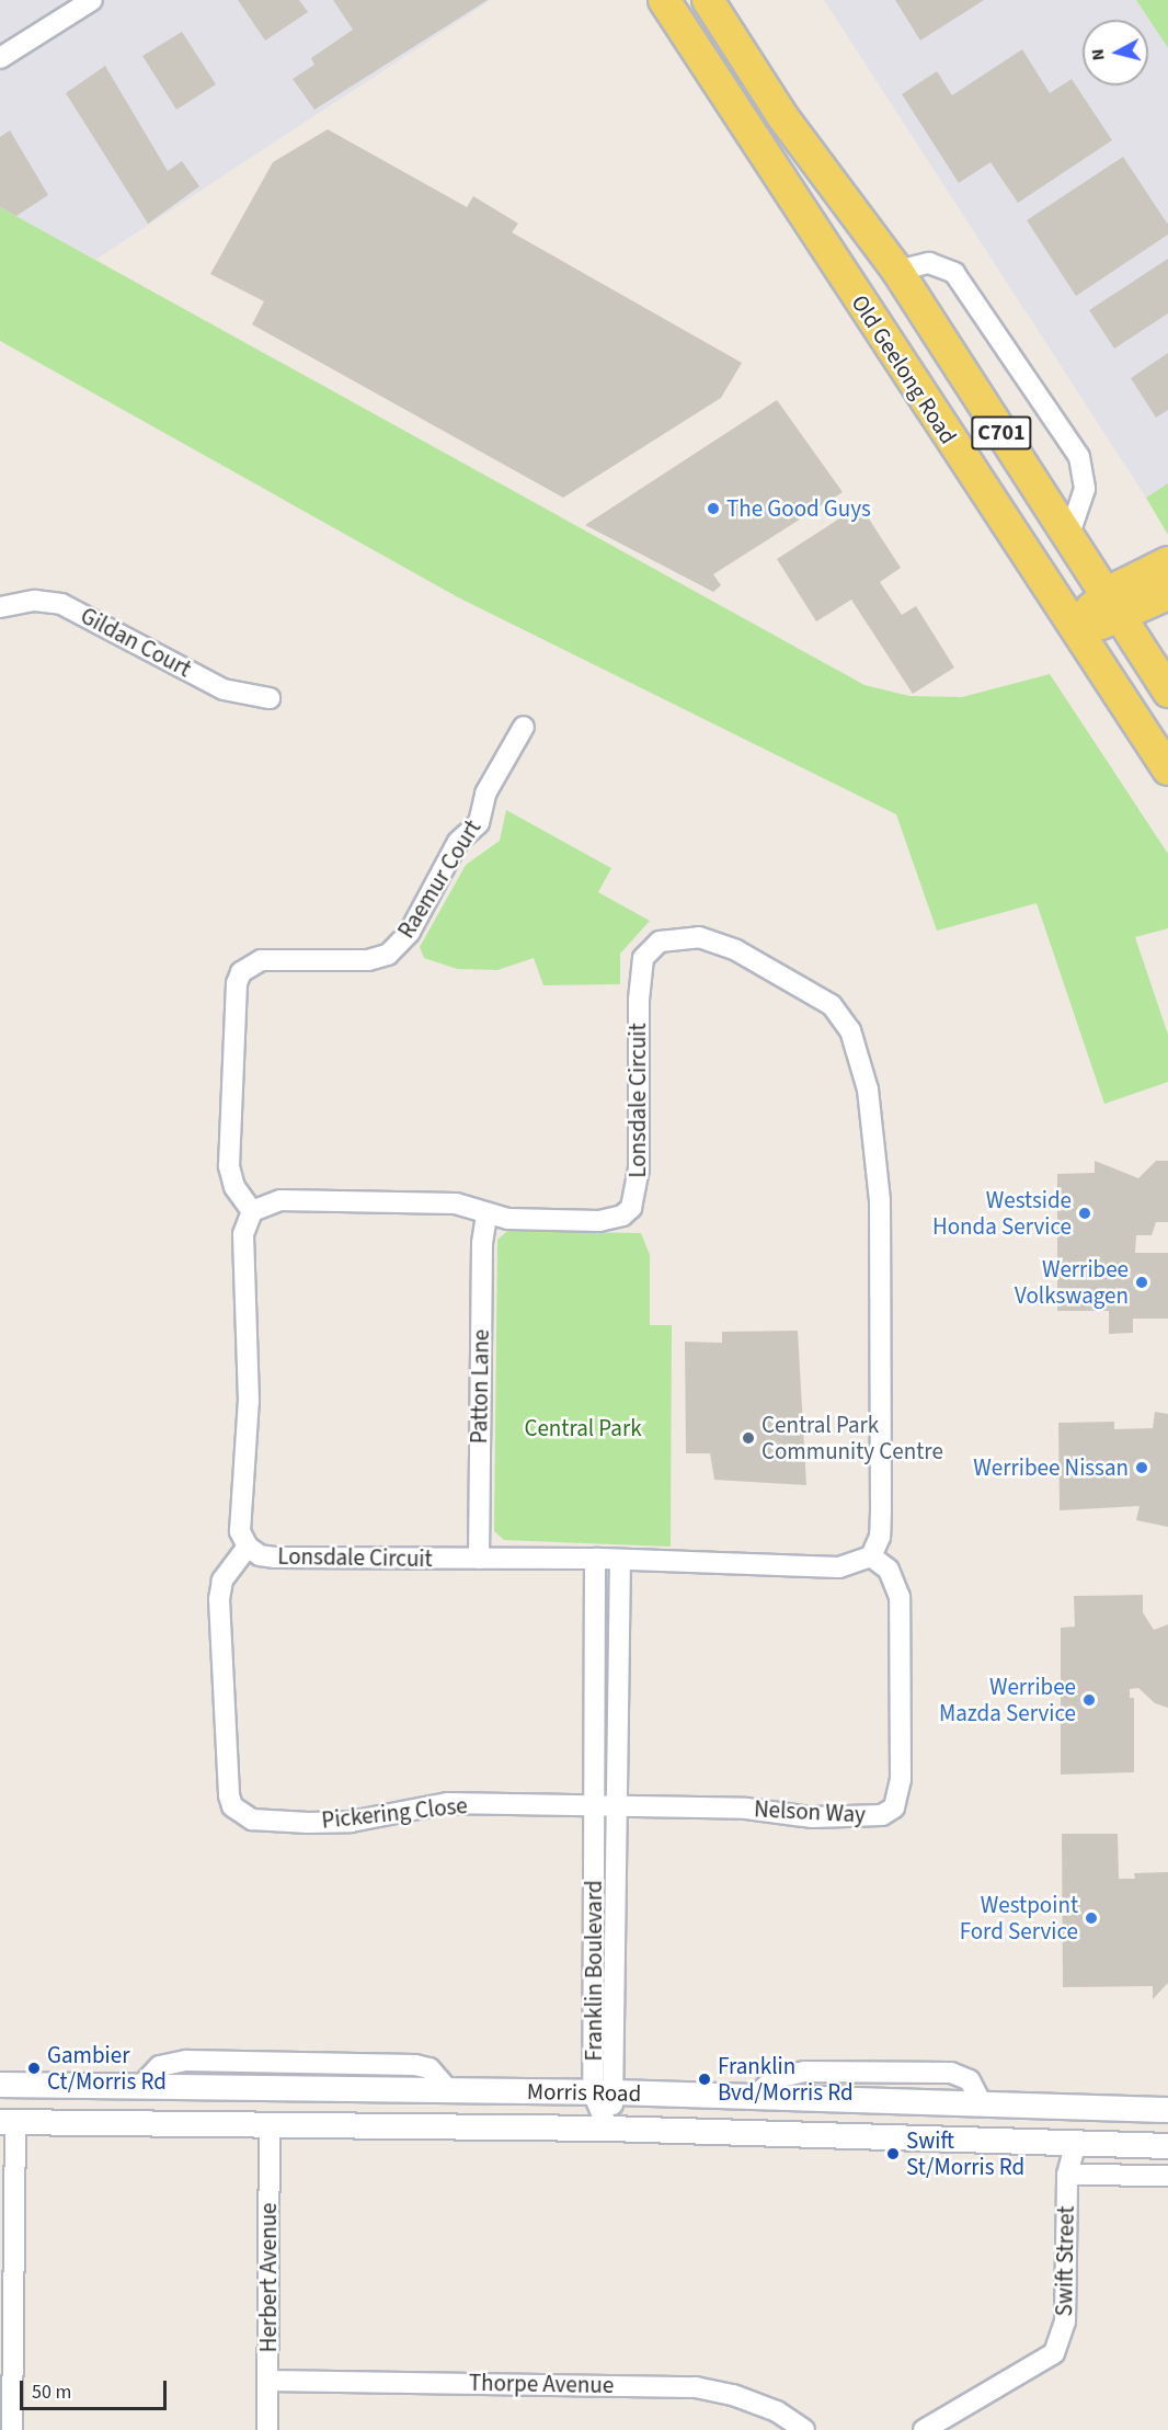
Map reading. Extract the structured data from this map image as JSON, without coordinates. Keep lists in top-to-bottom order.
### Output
{
  "streets": {
    "main road": ["Old Geelong Road", "C701"],
    "street": [
      "Gildan Court",
      "Raemur Court",
      "Lonsdale Circuit",
      "Patton Lane",
      "Nelson Way",
      "Pickering Close",
      "Franklin Boulevard",
      "Morris Road",
      "Swift Street",
      "Herbert Avenue",
      "Thorpe Avenue"
    ]
  },
  "crossings": [
    ["Raemur Court", "Lonsdale Circuit"],
    ["Lonsdale Circuit", "Patton Lane"],
    ["Lonsdale Circuit", "Nelson Way"],
    ["Lonsdale Circuit", "Pickering Close"],
    ["Lonsdale Circuit", "Franklin Boulevard"],
    ["Nelson Way", "Pickering Close"],
    ["Nelson Way", "Franklin Boulevard"],
    ["Pickering Close", "Franklin Boulevard"],
    ["Franklin Boulevard", "Morris Road"],
    ["Morris Road", "Swift Street"],
    ["Morris Road", "Herbert Avenue"],
    ["Herbert Avenue", "Thorpe Avenue"]
  ],
  "parks": ["Central Park"],
  "places": [
    "The Good Guys",
    "Westside Honda Service",
    "Werribee Volkswagen",
    "Central Park Community Centre",
    "Werribee Nissan",
    "Werribee Mazda Service",
    "Westpoint Ford Service",
    "Gambier Ct/Morris Rd",
    "Franklin Bvd/Morris Rd",
    "Swift St/Morris Rd"
  ],
  "scale_bar": "50 m",
  "north": "left"
}
